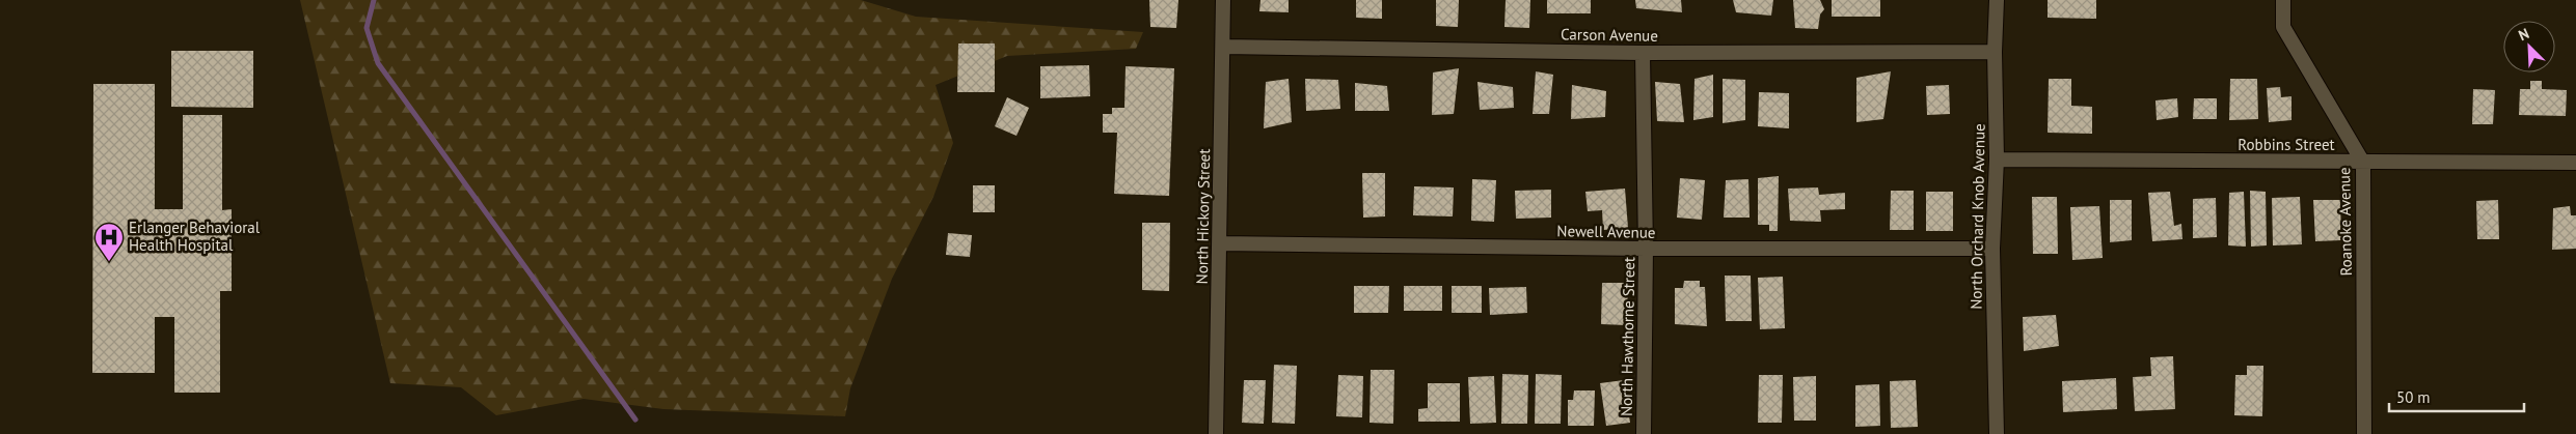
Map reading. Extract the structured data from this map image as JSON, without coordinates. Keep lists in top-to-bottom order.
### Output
{
  "streets": {
    "street": [
      "Carson Avenue",
      "Robbins Street",
      "North Hickory Street",
      "North Orchard Knob Avenue",
      "Roanoke Avenue",
      "Newell Avenue",
      "North Hawthorne Street"
    ]
  },
  "crossings": [
    ["Carson Avenue", "North Hickory Street"],
    ["Carson Avenue", "North Orchard Knob Avenue"],
    ["Carson Avenue", "North Hawthorne Street"],
    ["Robbins Street", "North Orchard Knob Avenue"],
    ["Robbins Street", "Roanoke Avenue"],
    ["North Hickory Street", "Newell Avenue"],
    ["North Orchard Knob Avenue", "Newell Avenue"],
    ["Newell Avenue", "North Hawthorne Street"]
  ],
  "places": {
    "hospital": ["Erlanger Behavioral Health Hospital"]
  },
  "scale_bar": "50 m",
  "north": "top left"
}
